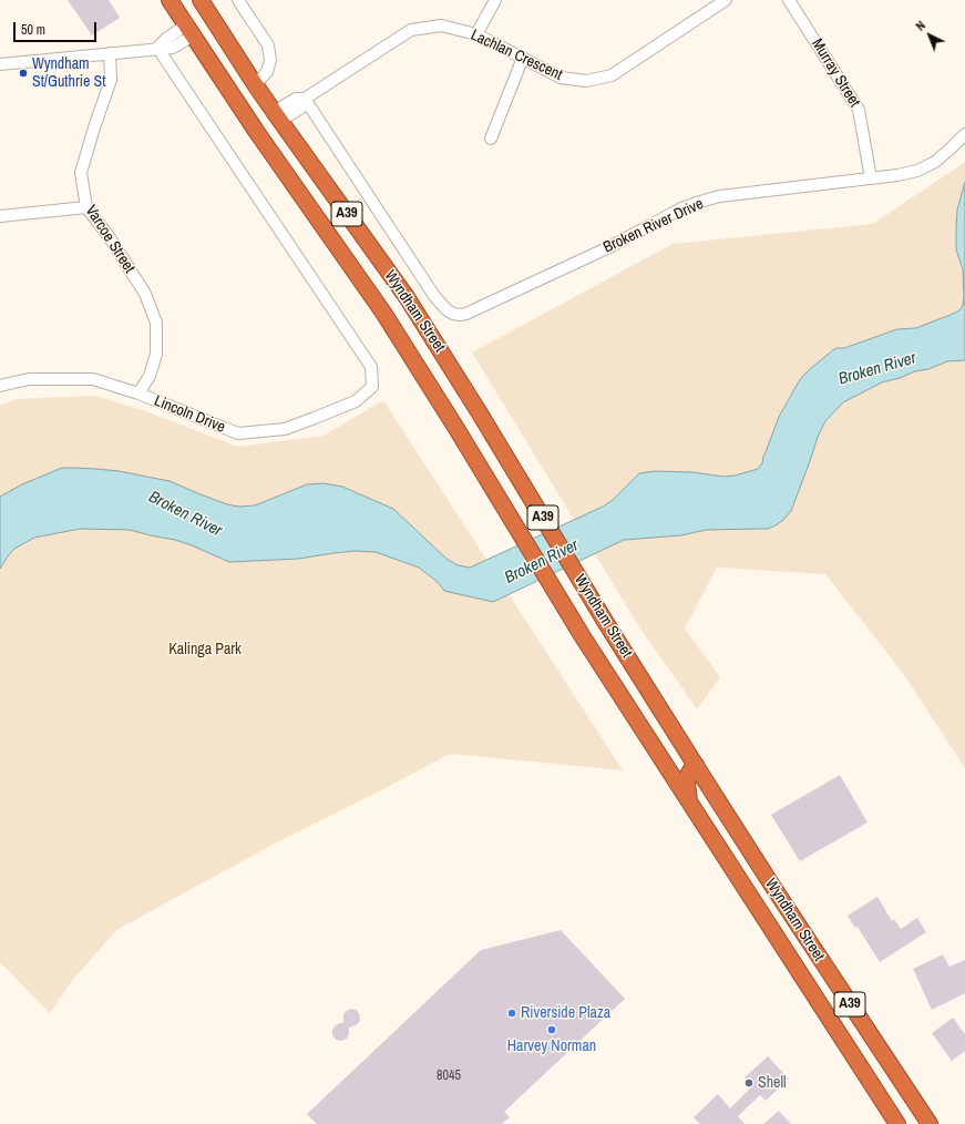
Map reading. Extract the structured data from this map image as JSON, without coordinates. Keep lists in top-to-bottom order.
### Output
{
  "streets": {
    "highway": ["A39", "Wyndham Street"],
    "street": [
      "Lachlan Crescent",
      "Murray Street",
      "Broken River Drive",
      "Varcoe Street",
      "Lincoln Drive"
    ]
  },
  "crossings": [
    ["Lachlan Crescent", "Broken River Drive"],
    ["Lachlan Crescent", "Wyndham Street"],
    ["Murray Street", "Broken River Drive"],
    ["Varcoe Street", "Lincoln Drive"]
  ],
  "water": ["Broken River"],
  "parks": ["Kalinga Park"],
  "places": [
    "Wyndham St/Guthrie St",
    "Riverside Plaza",
    "Harvey Norman",
    "Shell"
  ],
  "house_numbers": ["8045"],
  "scale_bar": "50 m",
  "north": "top left"
}
